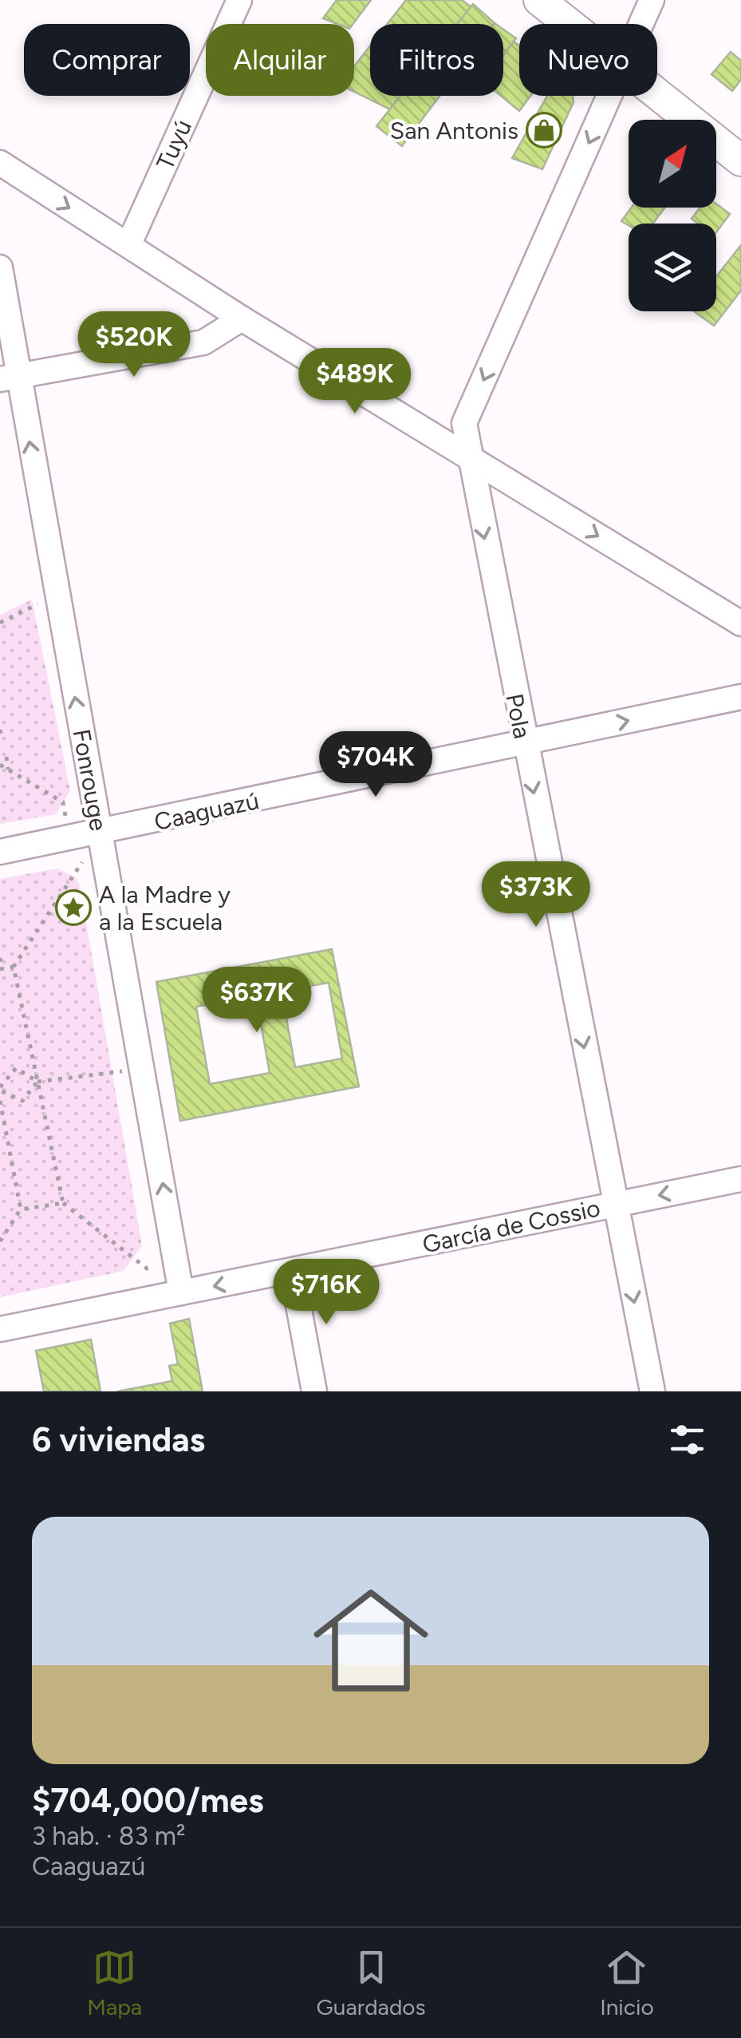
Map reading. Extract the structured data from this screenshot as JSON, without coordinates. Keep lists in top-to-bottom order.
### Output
{
  "streets": {
    "street": [
      "Tuyú",
      "Pola",
      "Fonrouge",
      "Caaguazú",
      "García de Cossio"
    ]
  },
  "crossings": [
    ["Pola", "Caaguazú"],
    ["Pola", "García de Cossio"],
    ["Fonrouge", "Caaguazú"],
    ["Fonrouge", "García de Cossio"]
  ],
  "one_way": ["Pola", "Fonrouge"],
  "places": {
    "shop": ["San Antonis"],
    "place": ["A la Madre y a la Escuela"]
  },
  "north": "top right",
  "page": {
    "chip": [
      "Comprar",
      "Alquilar",
      "Filtros",
      "Nuevo"
    ],
    "price": [
      "$520K",
      "$489K",
      "$704K",
      "$373K",
      "$637K",
      "$716K"
    ],
    "heading": "6 viviendas",
    "list": [
      {
        "name": "$704,000/mes",
        "note": "3 hab. · 83 m² · Caaguazú"
      }
    ],
    "tabs": ["Mapa", "Guardados", "Inicio"]
  }
}
